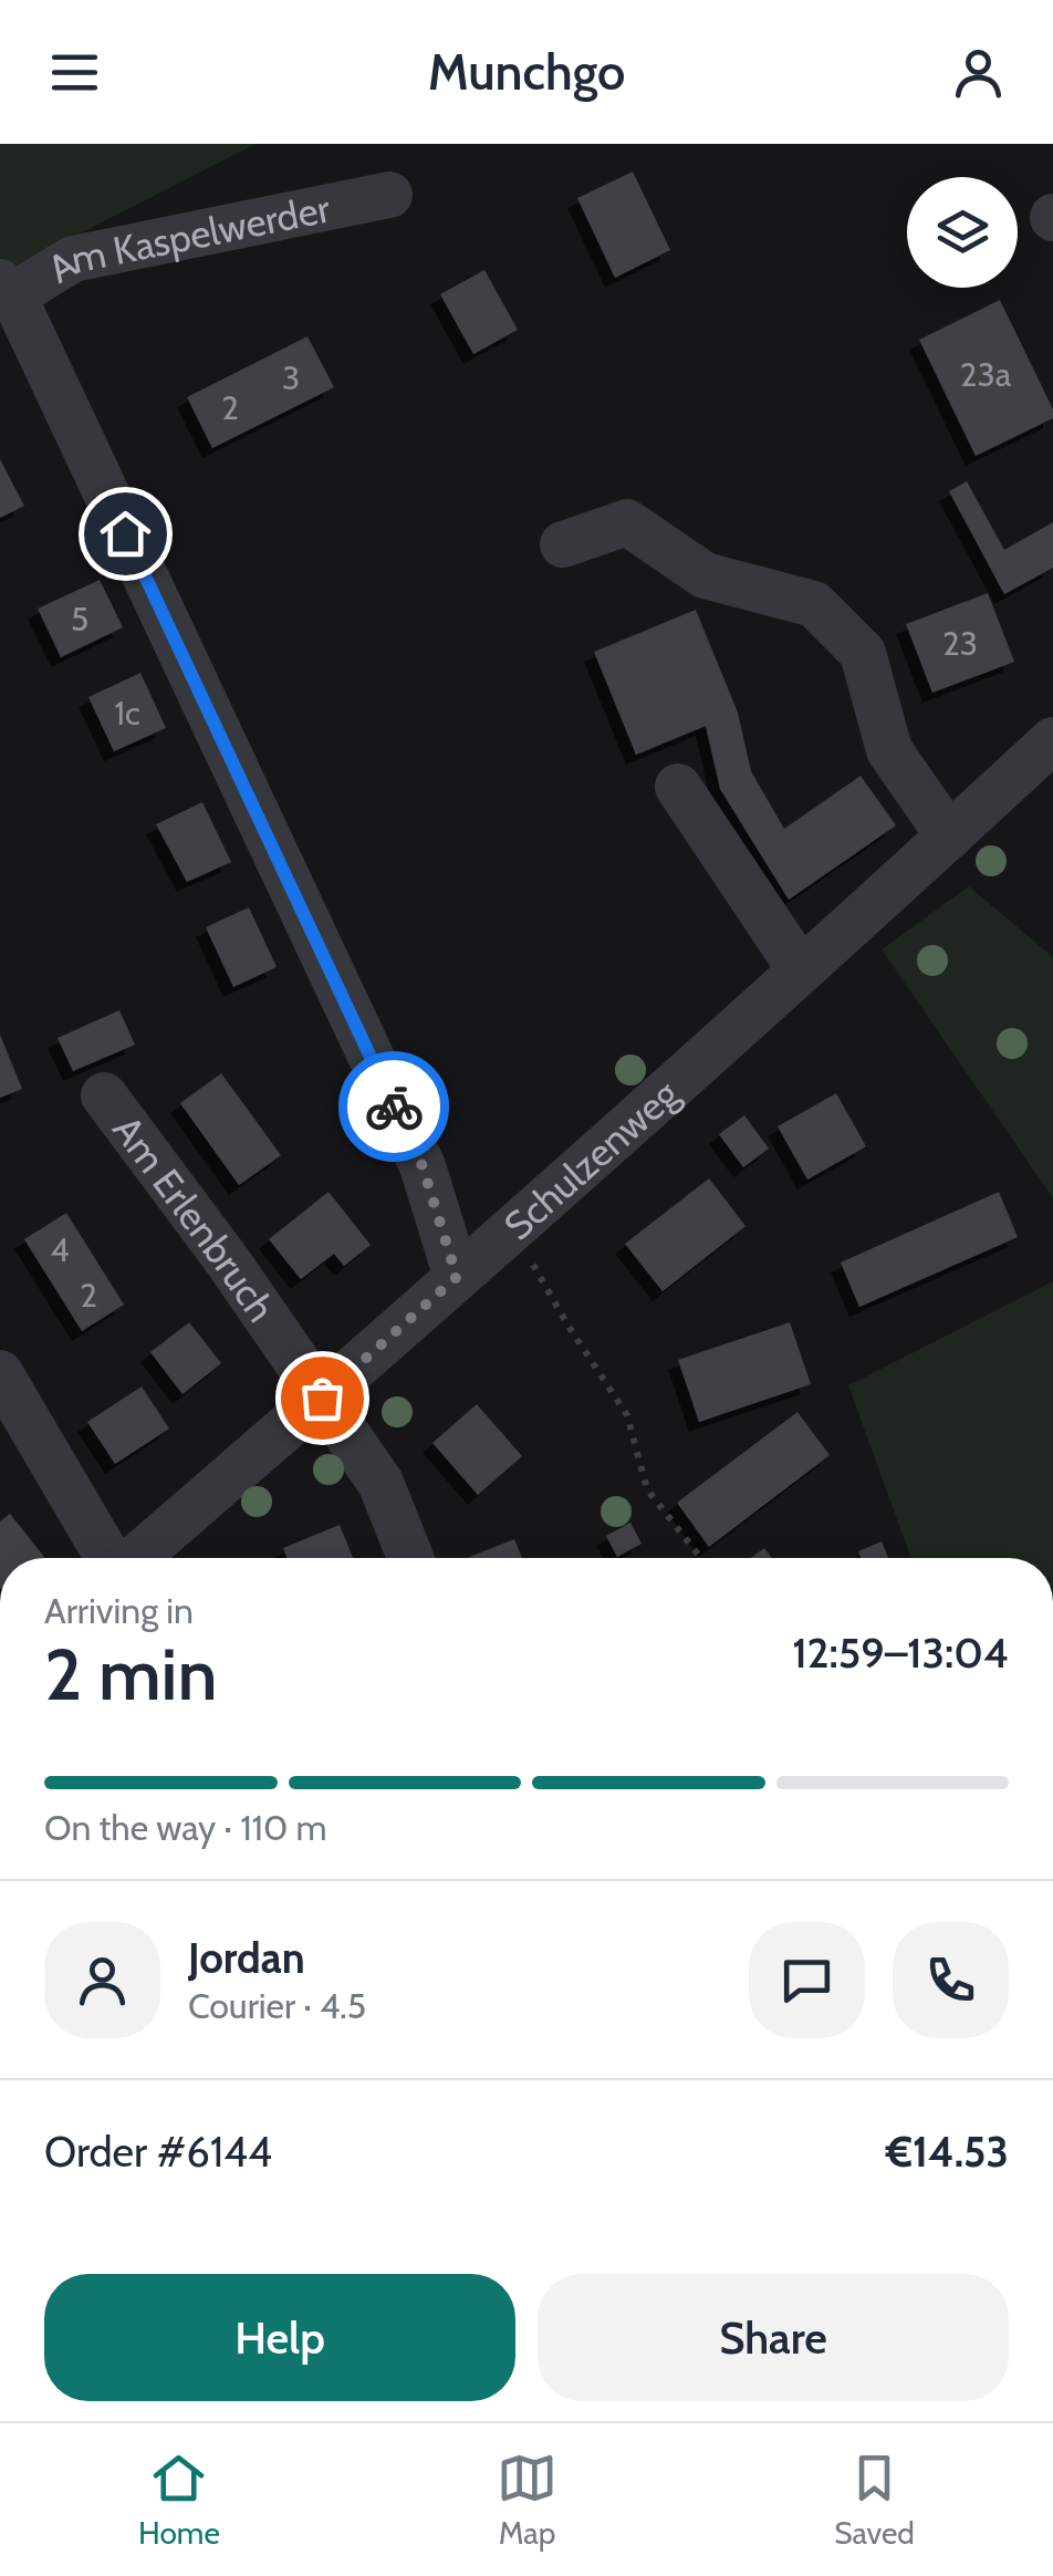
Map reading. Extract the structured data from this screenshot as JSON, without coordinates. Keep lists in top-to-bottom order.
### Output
{
  "streets": {
    "street": ["Am Kaspelwerder", "Schulzenweg", "Am Erlenbruch"]
  },
  "crossings": [
    ["Am Kaspelwerder", "Schulzenweg"],
    ["Schulzenweg", "Am Erlenbruch"]
  ],
  "house_numbers": [
    "23a",
    "3",
    "2",
    "5",
    "23",
    "1c",
    "4",
    "2"
  ],
  "page": {
    "header": "Munchgo",
    "heading": ["2 min", "Arriving in", "12:59–13:04"],
    "panel": [
      "Jordan",
      "Courier · 4.5",
      "Order #6144",
      "€14.53"
    ],
    "bar": "On the way · 110 m",
    "buttons": ["Help", "Share"],
    "tabs": ["Home", "Map", "Saved"]
  }
}
